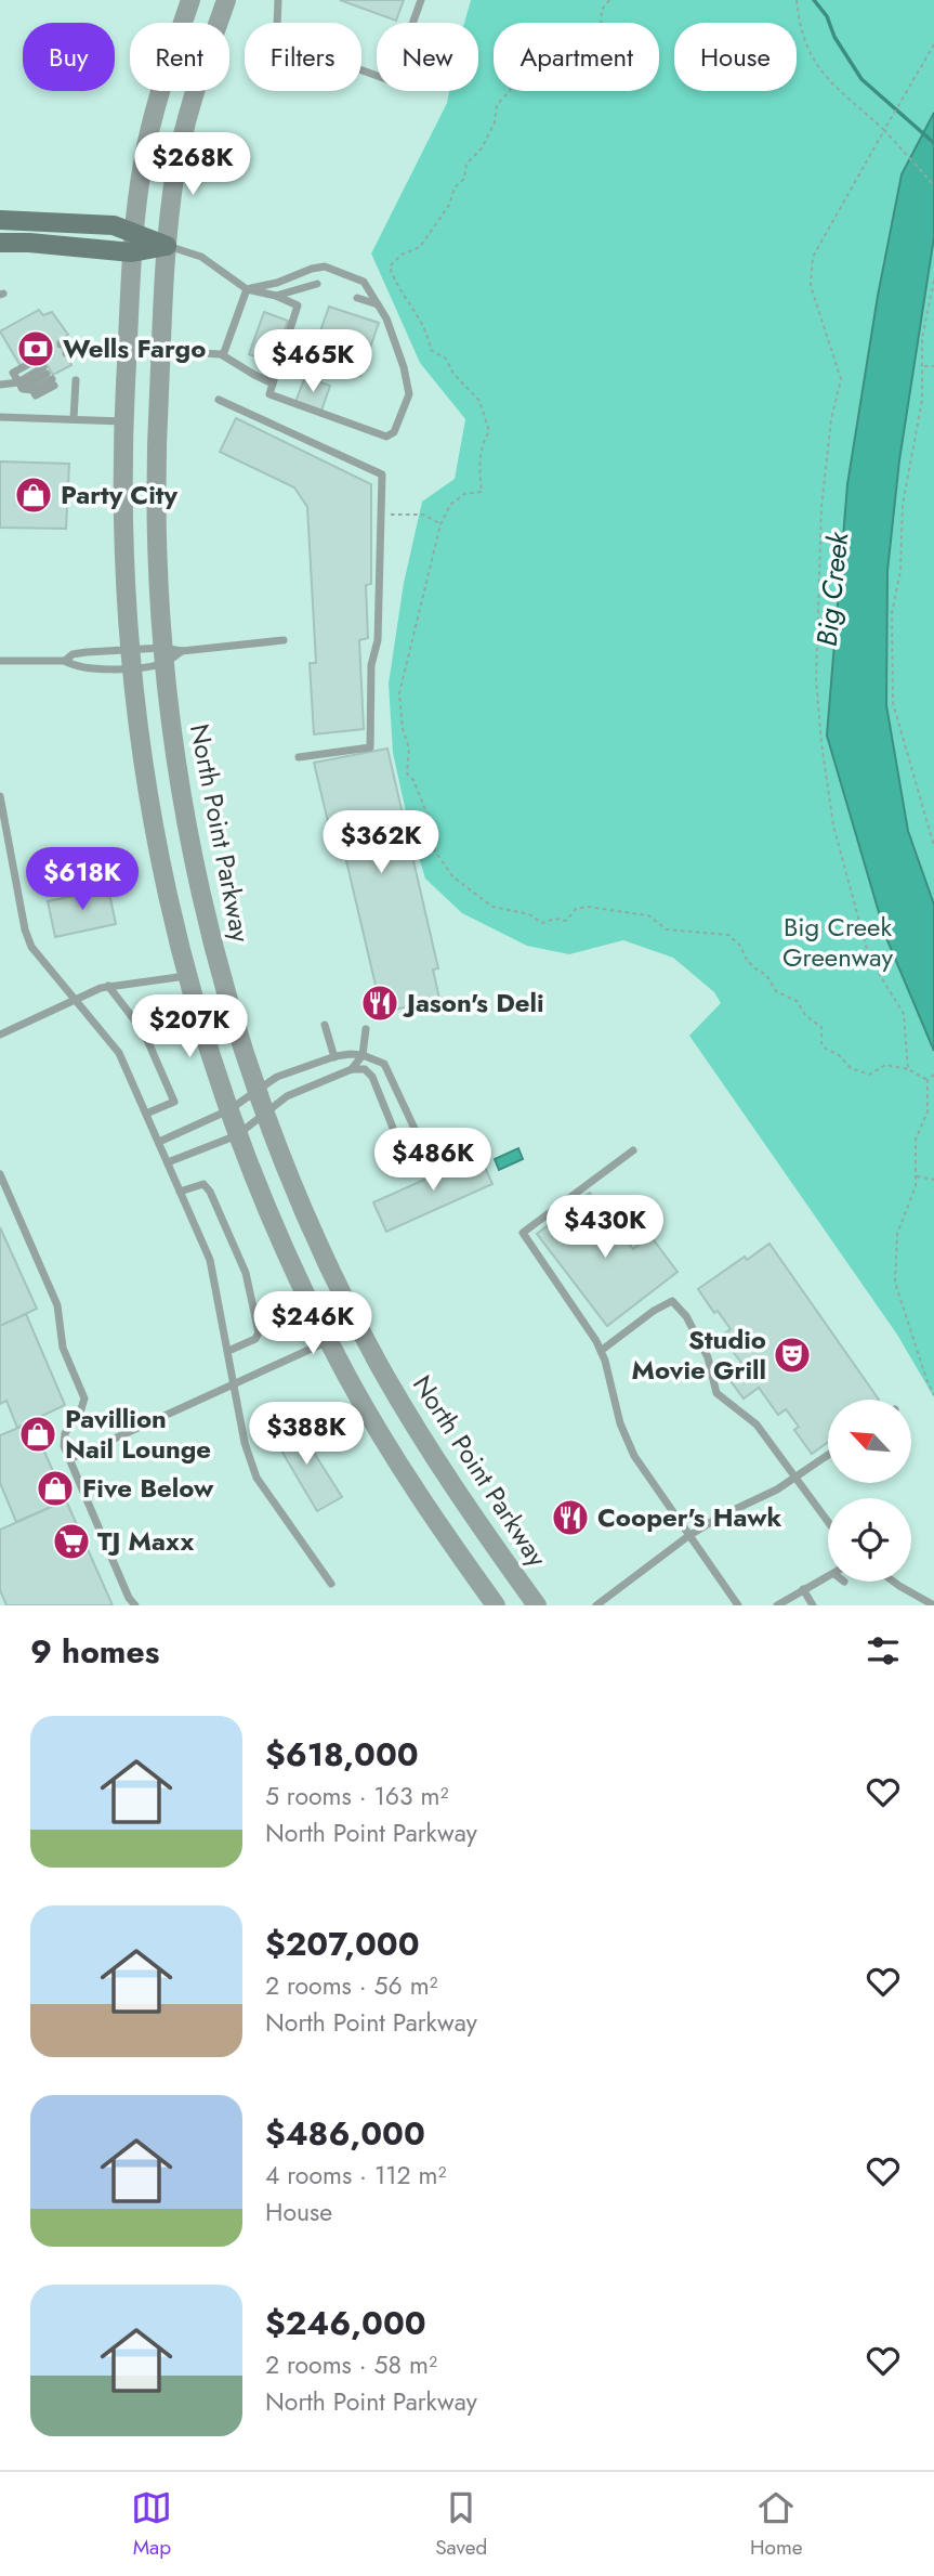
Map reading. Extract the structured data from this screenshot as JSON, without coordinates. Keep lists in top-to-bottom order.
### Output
{
  "streets": {
    "street": ["North Point Parkway"]
  },
  "water": ["Big Creek"],
  "parks": ["Big Creek Greenway"],
  "places": {
    "bank": ["Wells Fargo"],
    "shop": ["Party City", "Pavillion Nail Lounge", "Five Below"],
    "restaurant": ["Jason's Deli", "Cooper's Hawk"],
    "theatre": ["Studio Movie Grill"],
    "supermarket": ["TJ Maxx"]
  },
  "north": "top left",
  "page": {
    "chip": [
      "Buy",
      "Rent",
      "Filters",
      "New",
      "Apartment",
      "House"
    ],
    "price": [
      "$268K",
      "$465K",
      "$362K",
      "$618K",
      "$207K",
      "$486K",
      "$430K",
      "$246K",
      "$388K"
    ],
    "heading": "9 homes",
    "list": [
      {
        "name": "$618,000",
        "note": "5 rooms · 163 m² · North Point Parkway"
      },
      {
        "name": "$207,000",
        "note": "2 rooms · 56 m² · North Point Parkway"
      },
      {
        "name": "$486,000",
        "note": "4 rooms · 112 m² · House"
      },
      {
        "name": "$246,000",
        "note": "2 rooms · 58 m² · North Point Parkway"
      }
    ],
    "tabs": ["Map", "Saved", "Home"]
  }
}
